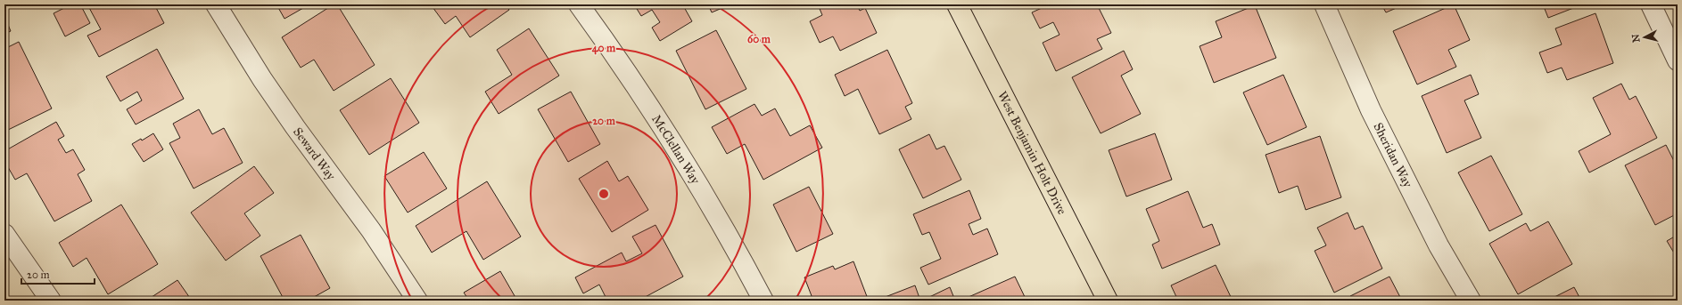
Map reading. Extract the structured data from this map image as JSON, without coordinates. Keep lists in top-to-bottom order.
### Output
{
  "streets": {
    "main road": ["West Benjamin Holt Drive"],
    "street": ["McClellan Way", "Seward Way", "Sheridan Way"]
  },
  "scale_bar": "20 m",
  "north": "left",
  "rings": ["60 m", "40 m", "20 m"]
}
